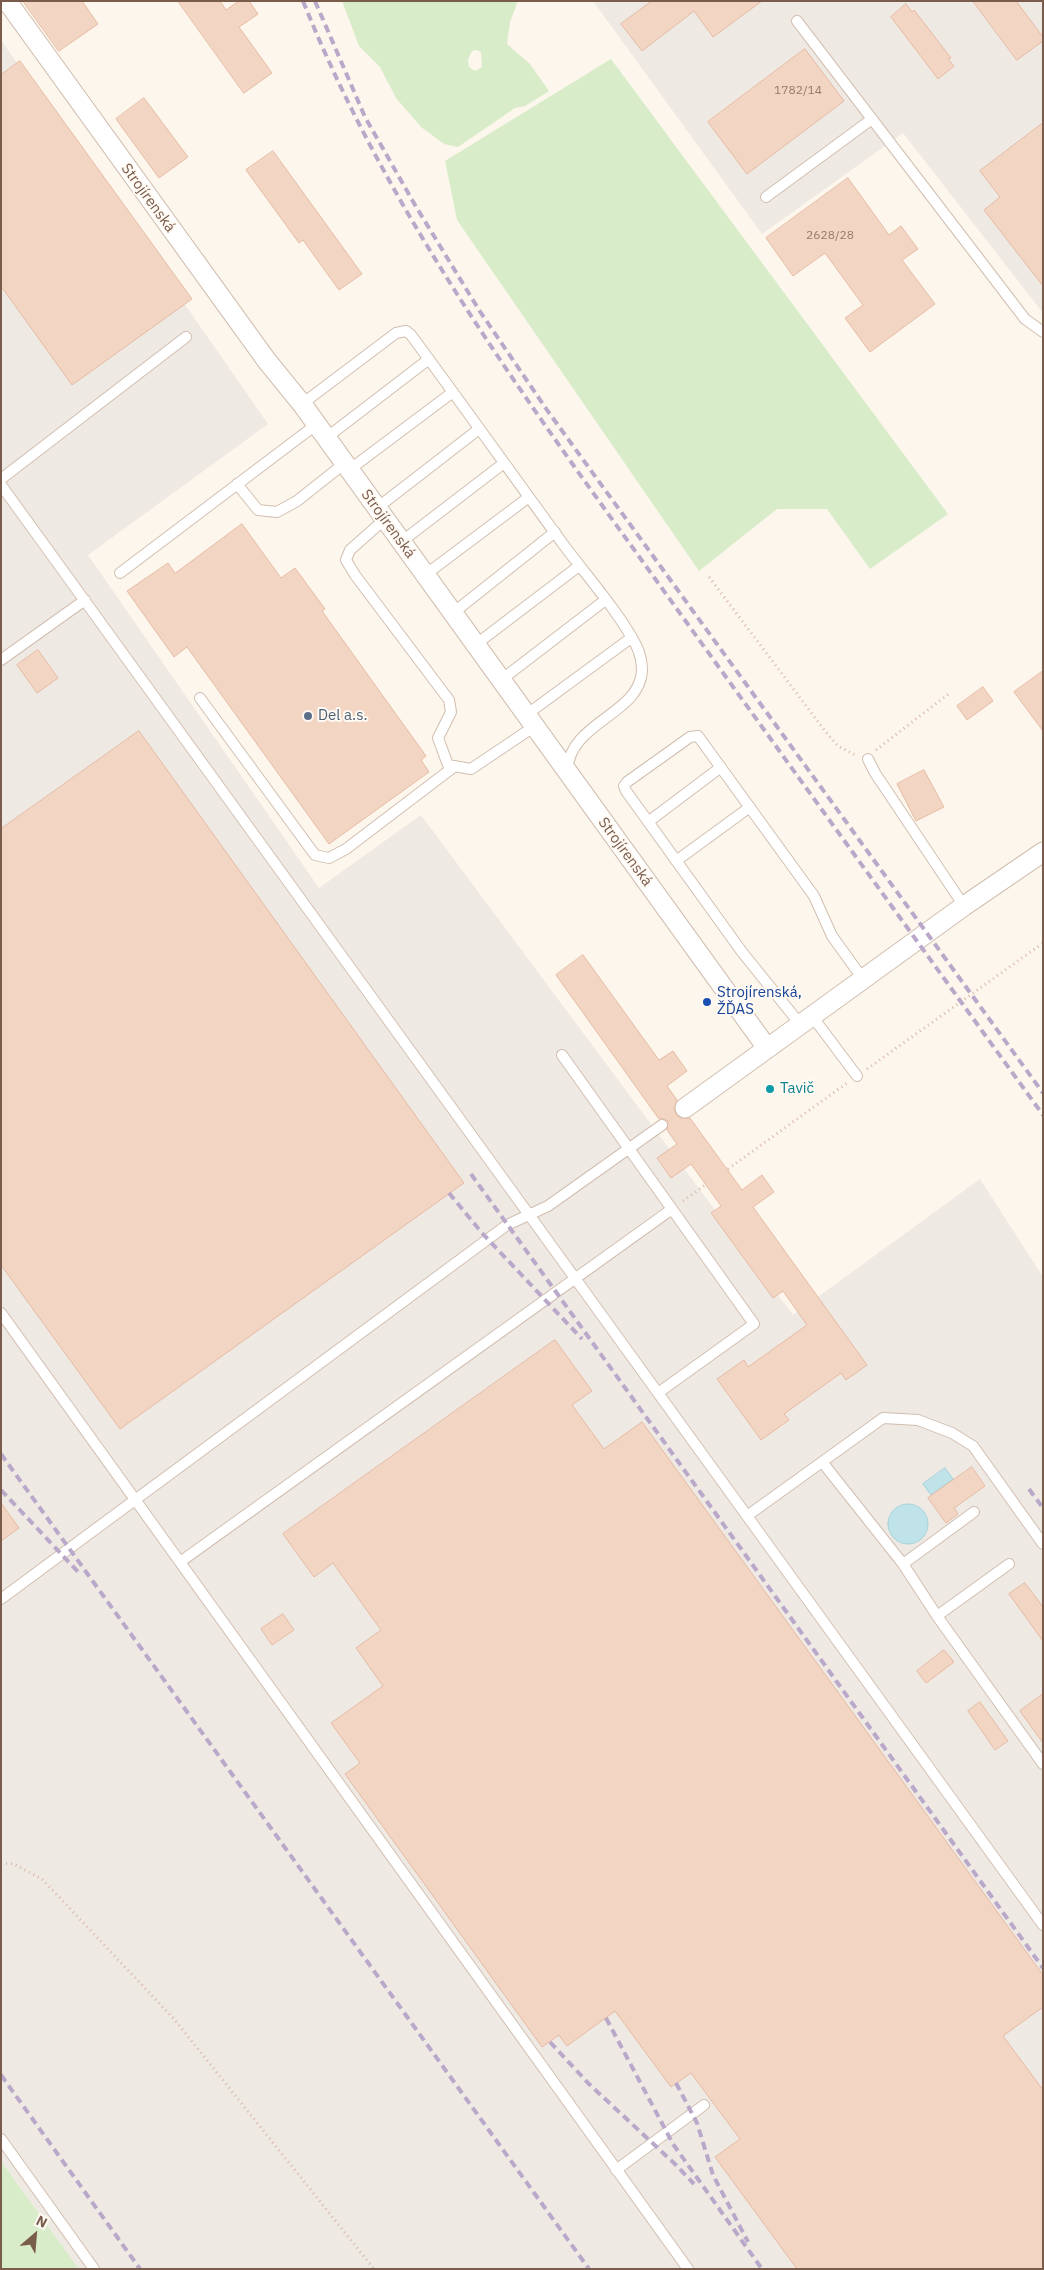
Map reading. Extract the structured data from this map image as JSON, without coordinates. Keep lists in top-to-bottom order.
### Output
{
  "streets": {
    "street": ["Strojírenská"]
  },
  "places": ["Del a.s.", "Strojírenská, ŽĎAS", "Tavič"],
  "house_numbers": ["1782/14", "2628/28"],
  "north": "top right"
}
